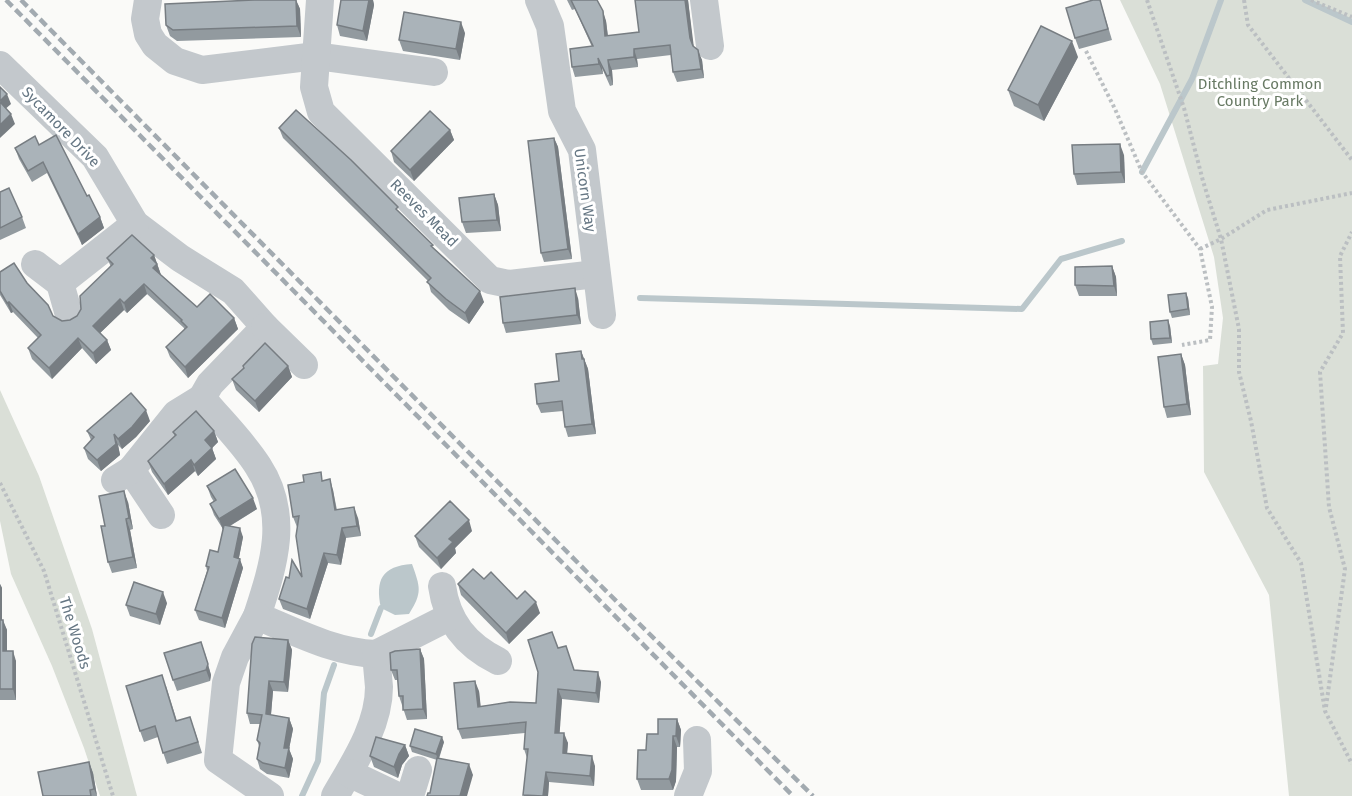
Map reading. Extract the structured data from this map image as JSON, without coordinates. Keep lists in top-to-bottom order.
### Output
{
  "streets": {
    "street": ["Sycamore Drive", "Unicorn Way", "Reeves Mead"],
    "path": ["The Woods"]
  },
  "crossings": [
    ["Unicorn Way", "Reeves Mead"]
  ],
  "parks": ["Ditchling Common Country Park"]
}
